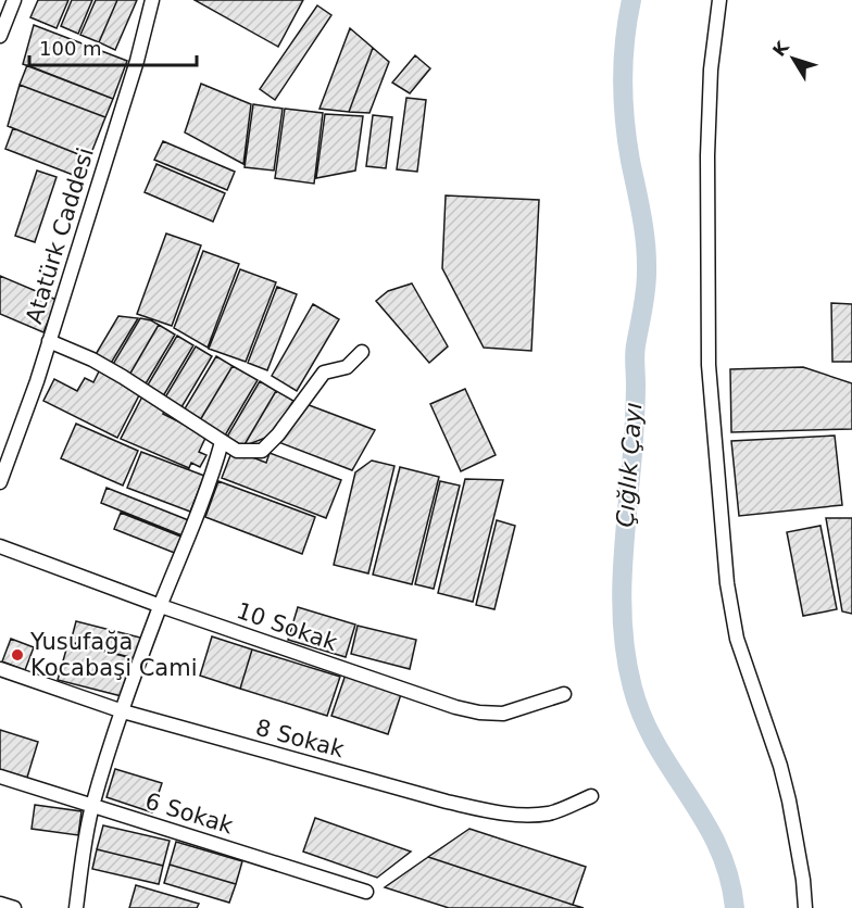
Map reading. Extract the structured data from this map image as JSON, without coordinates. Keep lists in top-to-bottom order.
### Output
{
  "streets": {
    "street": [
      "Atatürk Caddesi",
      "10 Sokak",
      "8 Sokak",
      "6 Sokak"
    ]
  },
  "water": ["Çığlık Çayı"],
  "places": ["Yusufağa Kocabaşi Cami"],
  "scale_bar": "100 m",
  "north": "top left"
}
